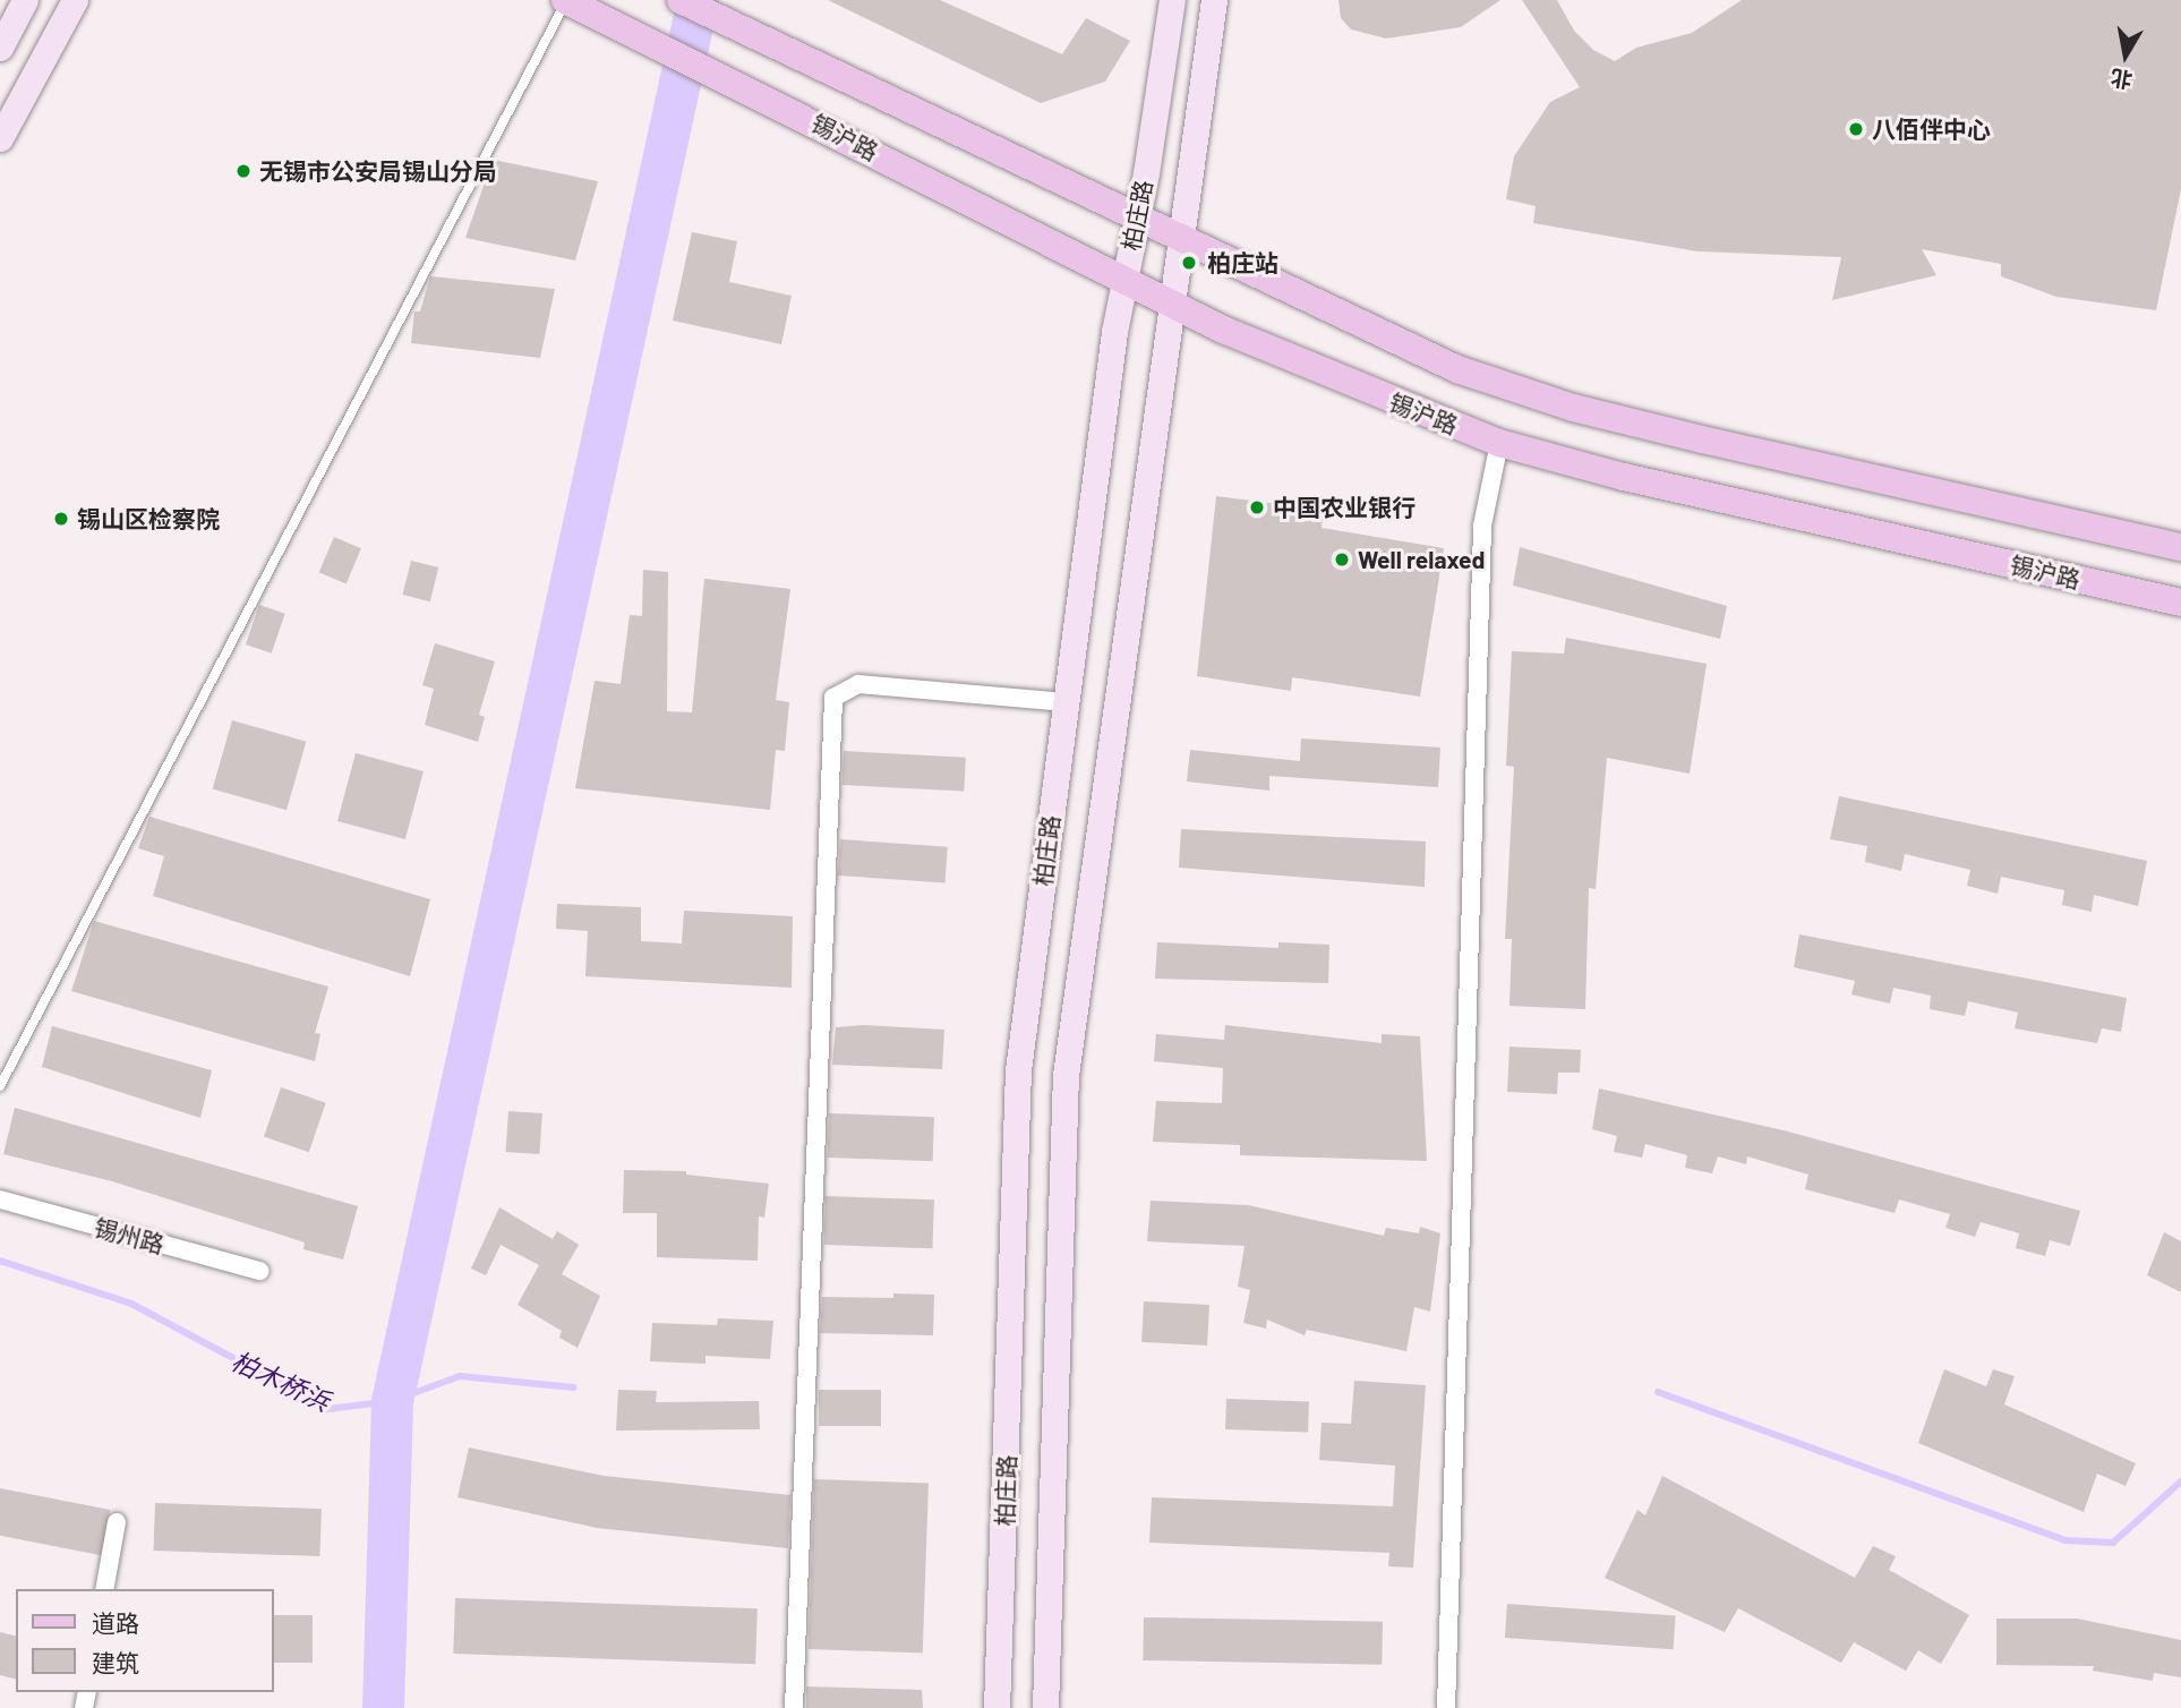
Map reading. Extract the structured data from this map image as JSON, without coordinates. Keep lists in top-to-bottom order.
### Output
{
  "streets": {
    "main road": ["锡沪路"],
    "street": ["柏庄路", "锡州路"]
  },
  "crossings": [
    ["锡沪路", "柏庄路"]
  ],
  "water": ["柏木桥浜"],
  "places": [
    "八佰伴中心",
    "无锡市公安局锡山分局",
    "柏庄站",
    "中国农业银行",
    "锡山区检察院",
    "Well relaxed"
  ],
  "legend": ["道路", "建筑"],
  "north": "bottom"
}
